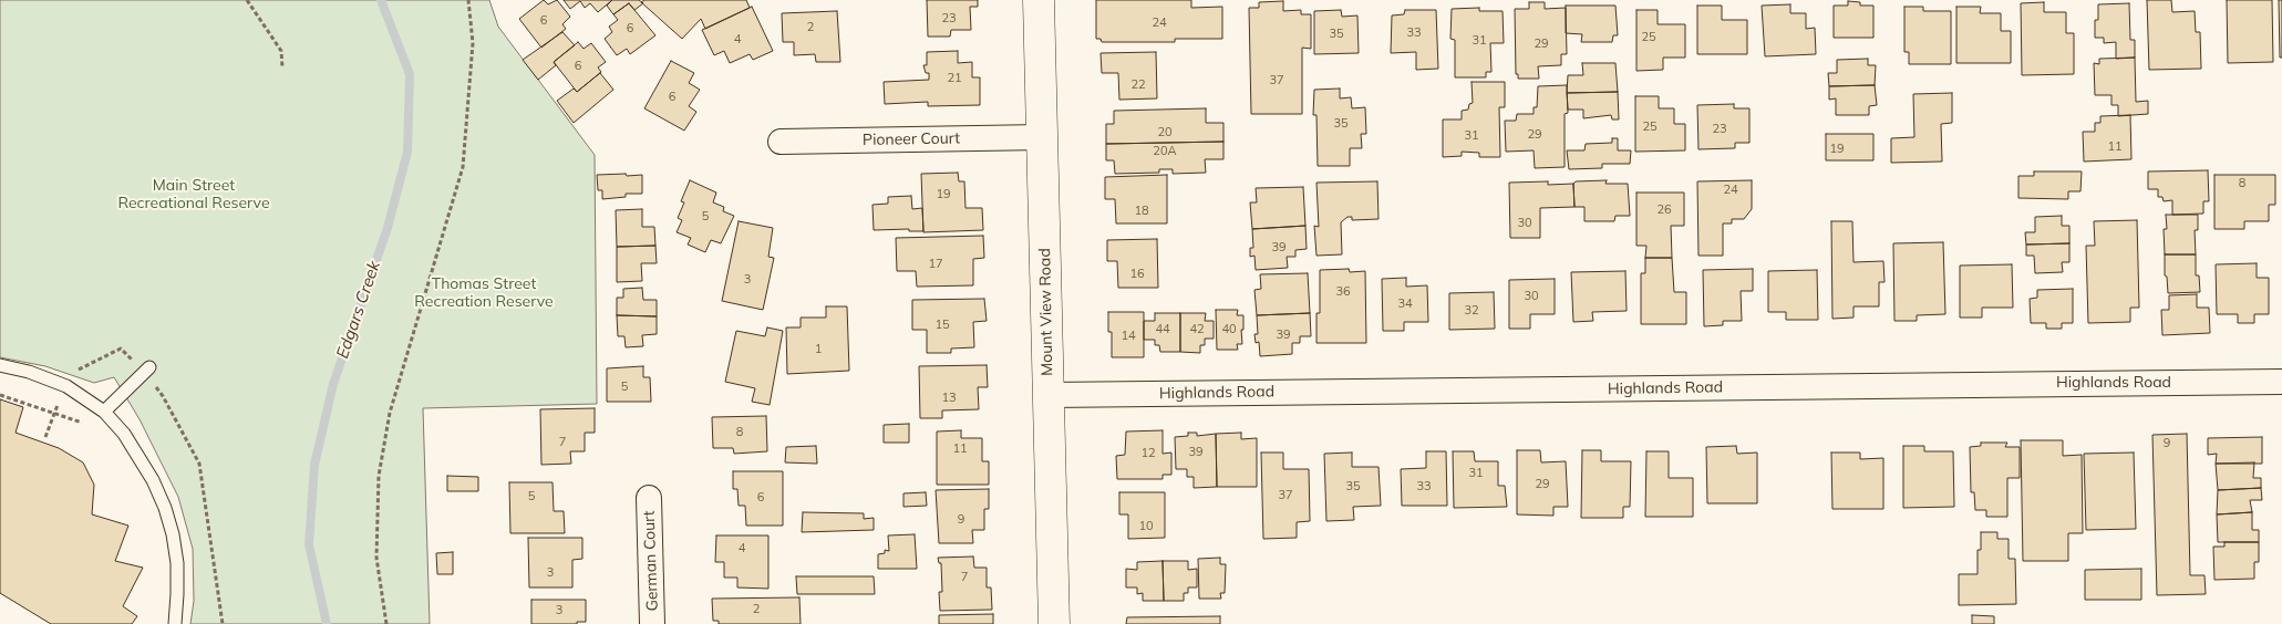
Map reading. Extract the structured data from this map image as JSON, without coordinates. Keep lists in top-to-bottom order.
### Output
{
  "streets": {
    "street": [
      "Pioneer Court",
      "Mount View Road",
      "Highlands Road",
      "German Court"
    ]
  },
  "crossings": [
    ["Pioneer Court", "Mount View Road"],
    ["Mount View Road", "Highlands Road"]
  ],
  "water": ["Edgars Creek"],
  "parks": ["Main Street Recreational Reserve", "Thomas Street Recreation Reserve"],
  "house_numbers": [
    "23",
    "6",
    "24",
    "2",
    "6",
    "33",
    "35",
    "25",
    "4",
    "31",
    "29",
    "6",
    "21",
    "37",
    "22",
    "6",
    "35",
    "25",
    "23",
    "20",
    "29",
    "31",
    "11",
    "19",
    "20A",
    "8",
    "24",
    "19",
    "26",
    "18",
    "5",
    "30",
    "39",
    "17",
    "16",
    "3",
    "36",
    "30",
    "34",
    "32",
    "15",
    "44",
    "42",
    "40",
    "39",
    "14",
    "1",
    "5",
    "13",
    "8",
    "7",
    "9",
    "11",
    "39",
    "12",
    "31",
    "29",
    "35",
    "33",
    "37",
    "5",
    "6",
    "9",
    "10",
    "4",
    "3",
    "7",
    "2",
    "3"
  ]
}
